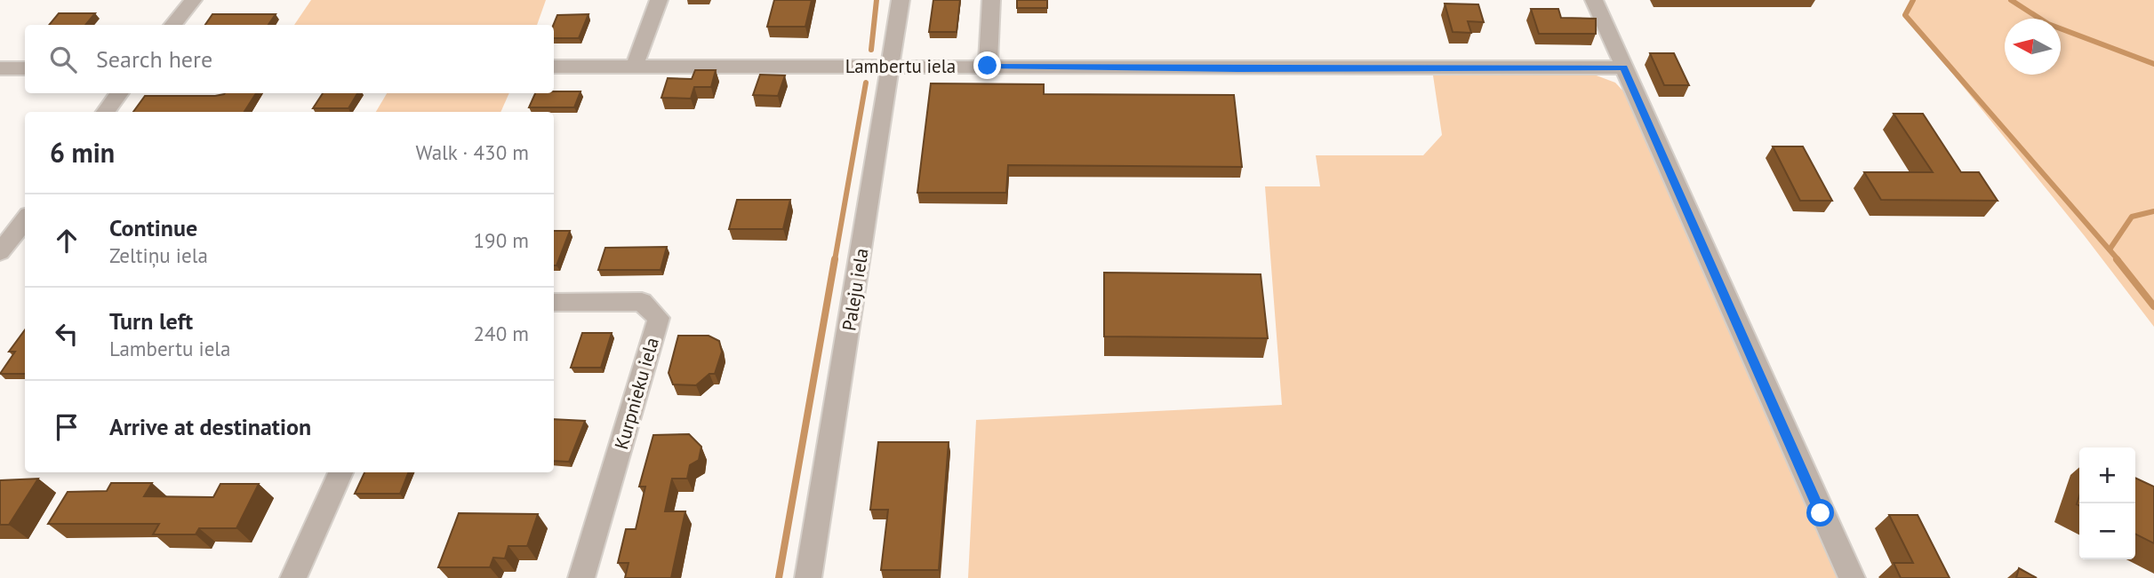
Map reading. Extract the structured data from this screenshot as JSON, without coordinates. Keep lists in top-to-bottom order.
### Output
{
  "streets": {
    "street": ["Lambertu iela", "Paleju iela", "Kurpnieku iela"]
  },
  "crossings": [
    ["Lambertu iela", "Paleju iela"]
  ],
  "north": "left",
  "page": {
    "search": "Search here",
    "heading": ["6 min", "Walk · 430 m"],
    "list": [
      ["Continue", "Zeltiņu iela", "190 m"],
      ["Turn left", "Lambertu iela", "240 m"],
      "Arrive at destination"
    ],
    "map_buttons": ["+", "−"]
  }
}
